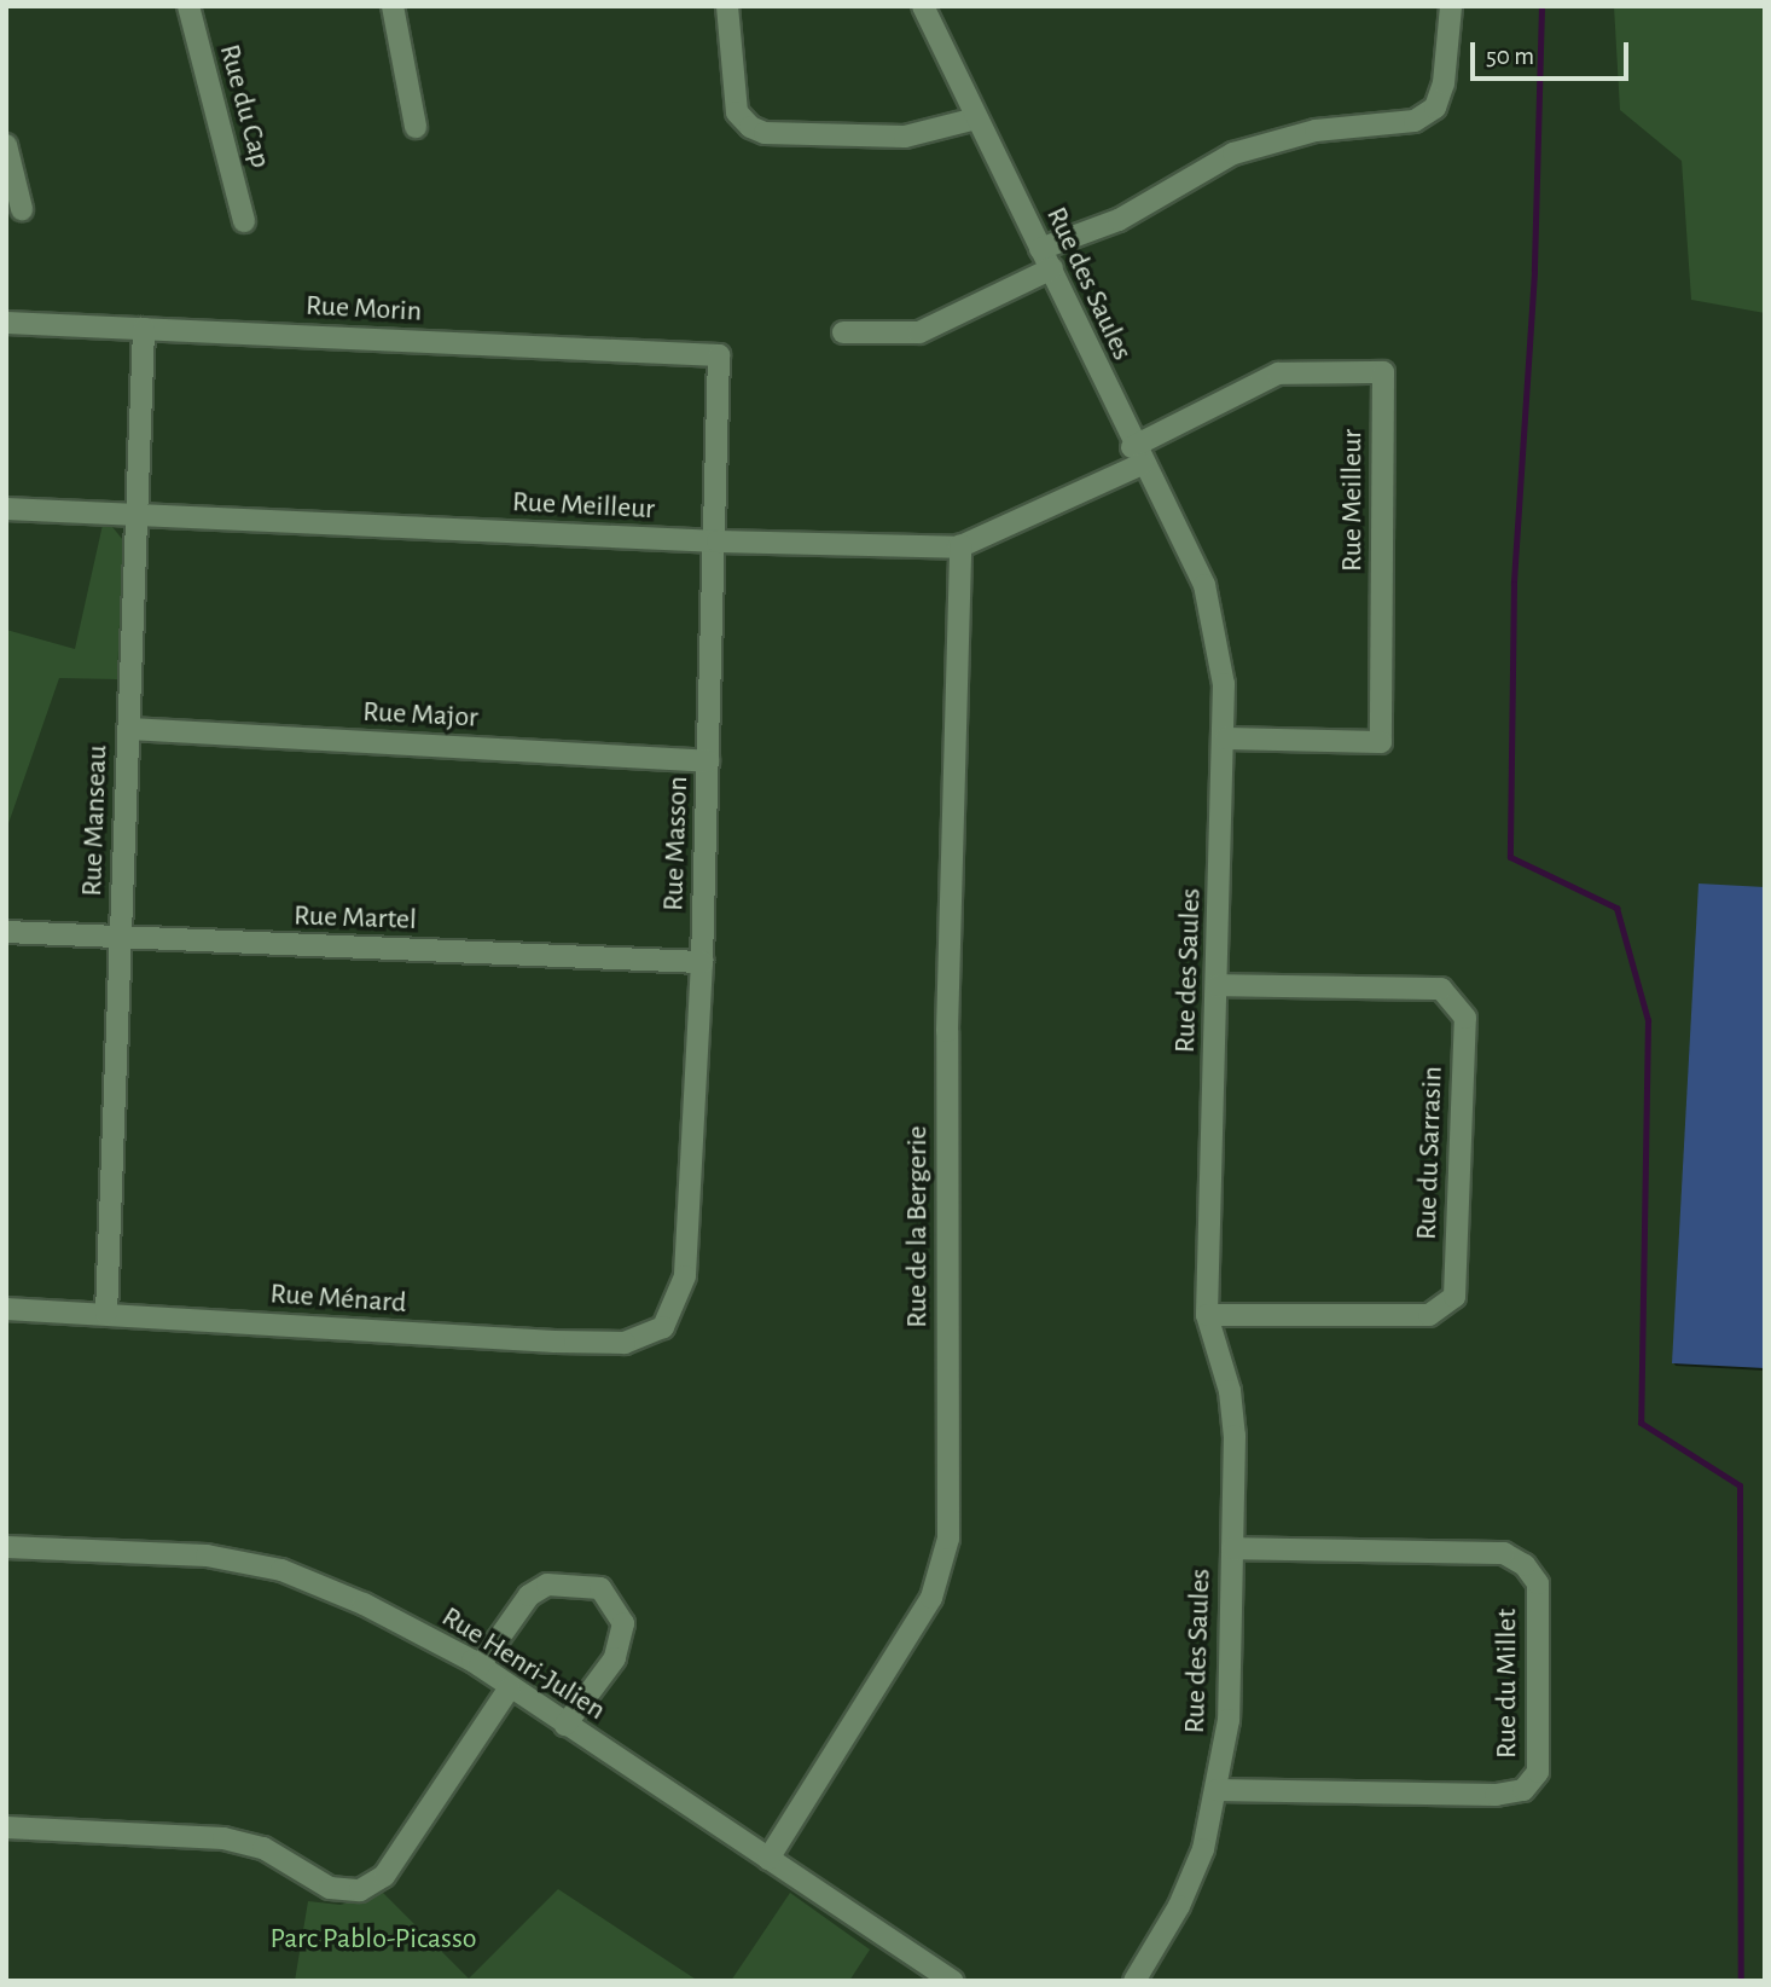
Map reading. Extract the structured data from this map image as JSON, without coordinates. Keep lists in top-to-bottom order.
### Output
{
  "streets": {
    "street": [
      "Rue du Cap",
      "Rue des Saules",
      "Rue Morin",
      "Rue Meilleur",
      "Rue Major",
      "Rue Manseau",
      "Rue Masson",
      "Rue Martel",
      "Rue du Sarrasin",
      "Rue de la Bergerie",
      "Rue Ménard",
      "Rue Henri-Julien",
      "Rue du Millet"
    ]
  },
  "crossings": [
    ["Rue des Saules", "Rue Meilleur"],
    ["Rue des Saules", "Rue du Sarrasin"],
    ["Rue des Saules", "Rue du Millet"],
    ["Rue Morin", "Rue Manseau"],
    ["Rue Morin", "Rue Masson"],
    ["Rue Meilleur", "Rue Manseau"],
    ["Rue Meilleur", "Rue Masson"],
    ["Rue Meilleur", "Rue de la Bergerie"],
    ["Rue Major", "Rue Manseau"],
    ["Rue Major", "Rue Masson"],
    ["Rue Manseau", "Rue Martel"],
    ["Rue Manseau", "Rue Ménard"],
    ["Rue Masson", "Rue Martel"],
    ["Rue Masson", "Rue Ménard"],
    ["Rue de la Bergerie", "Rue Henri-Julien"]
  ],
  "parks": ["Parc Pablo-Picasso"],
  "scale_bar": "50 m"
}
